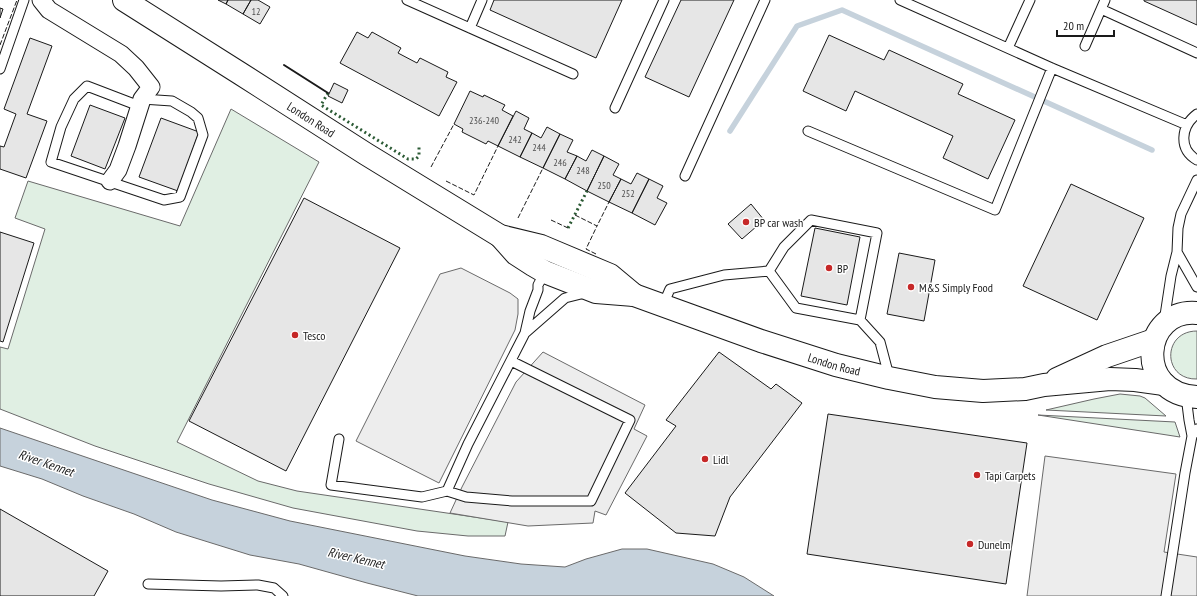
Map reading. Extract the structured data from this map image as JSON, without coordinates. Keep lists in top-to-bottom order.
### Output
{
  "streets": {
    "main road": ["London Road"]
  },
  "water": ["River Kennet"],
  "places": [
    "BP car wash",
    "BP",
    "M&S Simply Food",
    "Tesco",
    "Lidl",
    "Tapi Carpets",
    "Dunelm"
  ],
  "house_numbers": [
    "12",
    "236-240",
    "242",
    "244",
    "246",
    "248",
    "250",
    "252"
  ],
  "scale_bar": "20 m"
}
